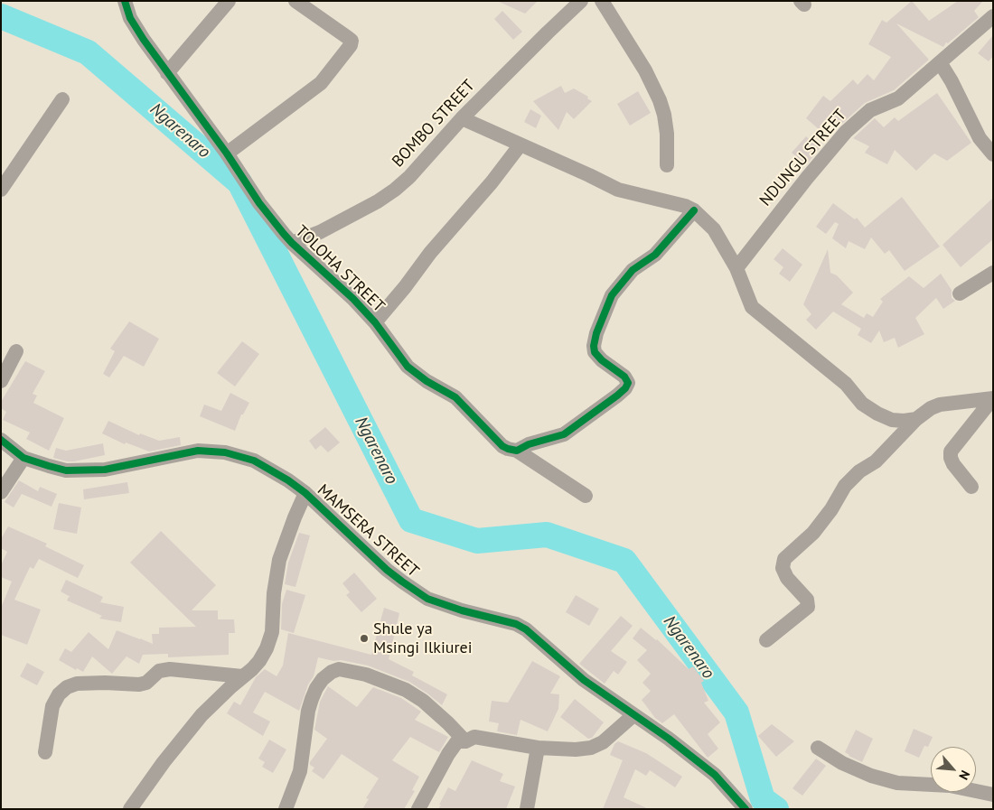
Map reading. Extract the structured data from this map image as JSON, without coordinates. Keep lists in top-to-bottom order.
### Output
{
  "streets": {
    "street": [
      "BOMBO STREET",
      "NDUNGU STREET",
      "TOLOHA STREET",
      "MAMSERA STREET"
    ]
  },
  "crossings": [
    ["BOMBO STREET", "TOLOHA STREET"]
  ],
  "water": ["Ngarenaro"],
  "places": ["Shule ya Msingi Ilkiurei"],
  "north": "bottom right"
}
